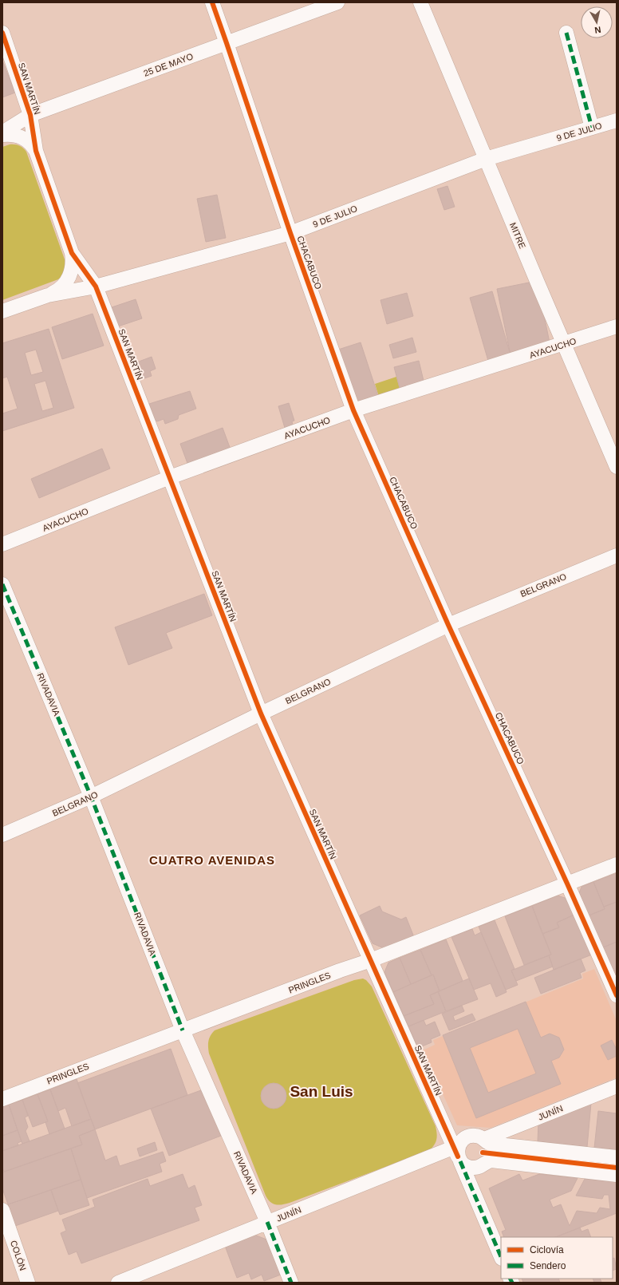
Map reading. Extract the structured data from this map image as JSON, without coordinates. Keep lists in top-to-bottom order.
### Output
{
  "streets": {
    "street": [
      "25 DE MAYO",
      "SAN MARTÍN",
      "9 DE JULIO",
      "MITRE",
      "CHACABUCO",
      "AYACUCHO",
      "BELGRANO",
      "RIVADAVIA",
      "PRINGLES",
      "JUNÍN",
      "COLÓN"
    ]
  },
  "crossings": [
    ["25 DE MAYO", "SAN MARTÍN"],
    ["25 DE MAYO", "CHACABUCO"],
    ["SAN MARTÍN", "9 DE JULIO"],
    ["SAN MARTÍN", "AYACUCHO"],
    ["SAN MARTÍN", "BELGRANO"],
    ["SAN MARTÍN", "PRINGLES"],
    ["SAN MARTÍN", "JUNÍN"],
    ["9 DE JULIO", "MITRE"],
    ["9 DE JULIO", "CHACABUCO"],
    ["MITRE", "AYACUCHO"],
    ["CHACABUCO", "AYACUCHO"],
    ["CHACABUCO", "BELGRANO"],
    ["CHACABUCO", "PRINGLES"],
    ["BELGRANO", "RIVADAVIA"],
    ["RIVADAVIA", "PRINGLES"],
    ["RIVADAVIA", "JUNÍN"]
  ],
  "districts": ["CUATRO AVENIDAS", "San Luis"],
  "legend": ["Ciclovía", "Sendero"],
  "north": "bottom"
}
